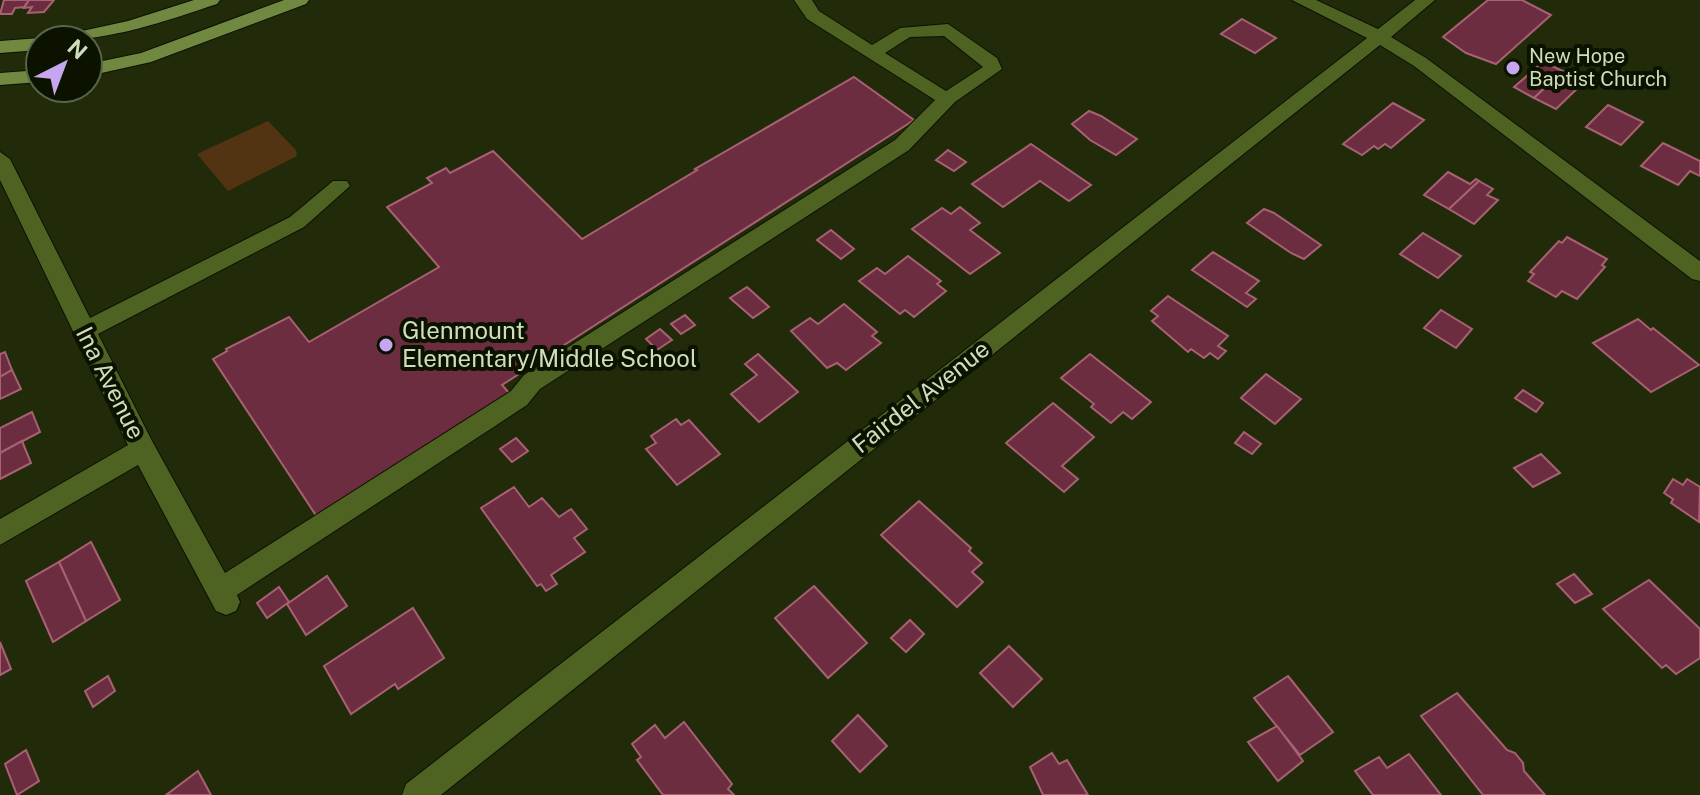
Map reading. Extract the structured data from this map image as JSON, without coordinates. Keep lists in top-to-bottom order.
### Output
{
  "streets": {
    "street": ["Ina Avenue", "Fairdel Avenue"]
  },
  "places": ["New Hope Baptist Church", "Glenmount Elementary/Middle School"],
  "north": "top right"
}
